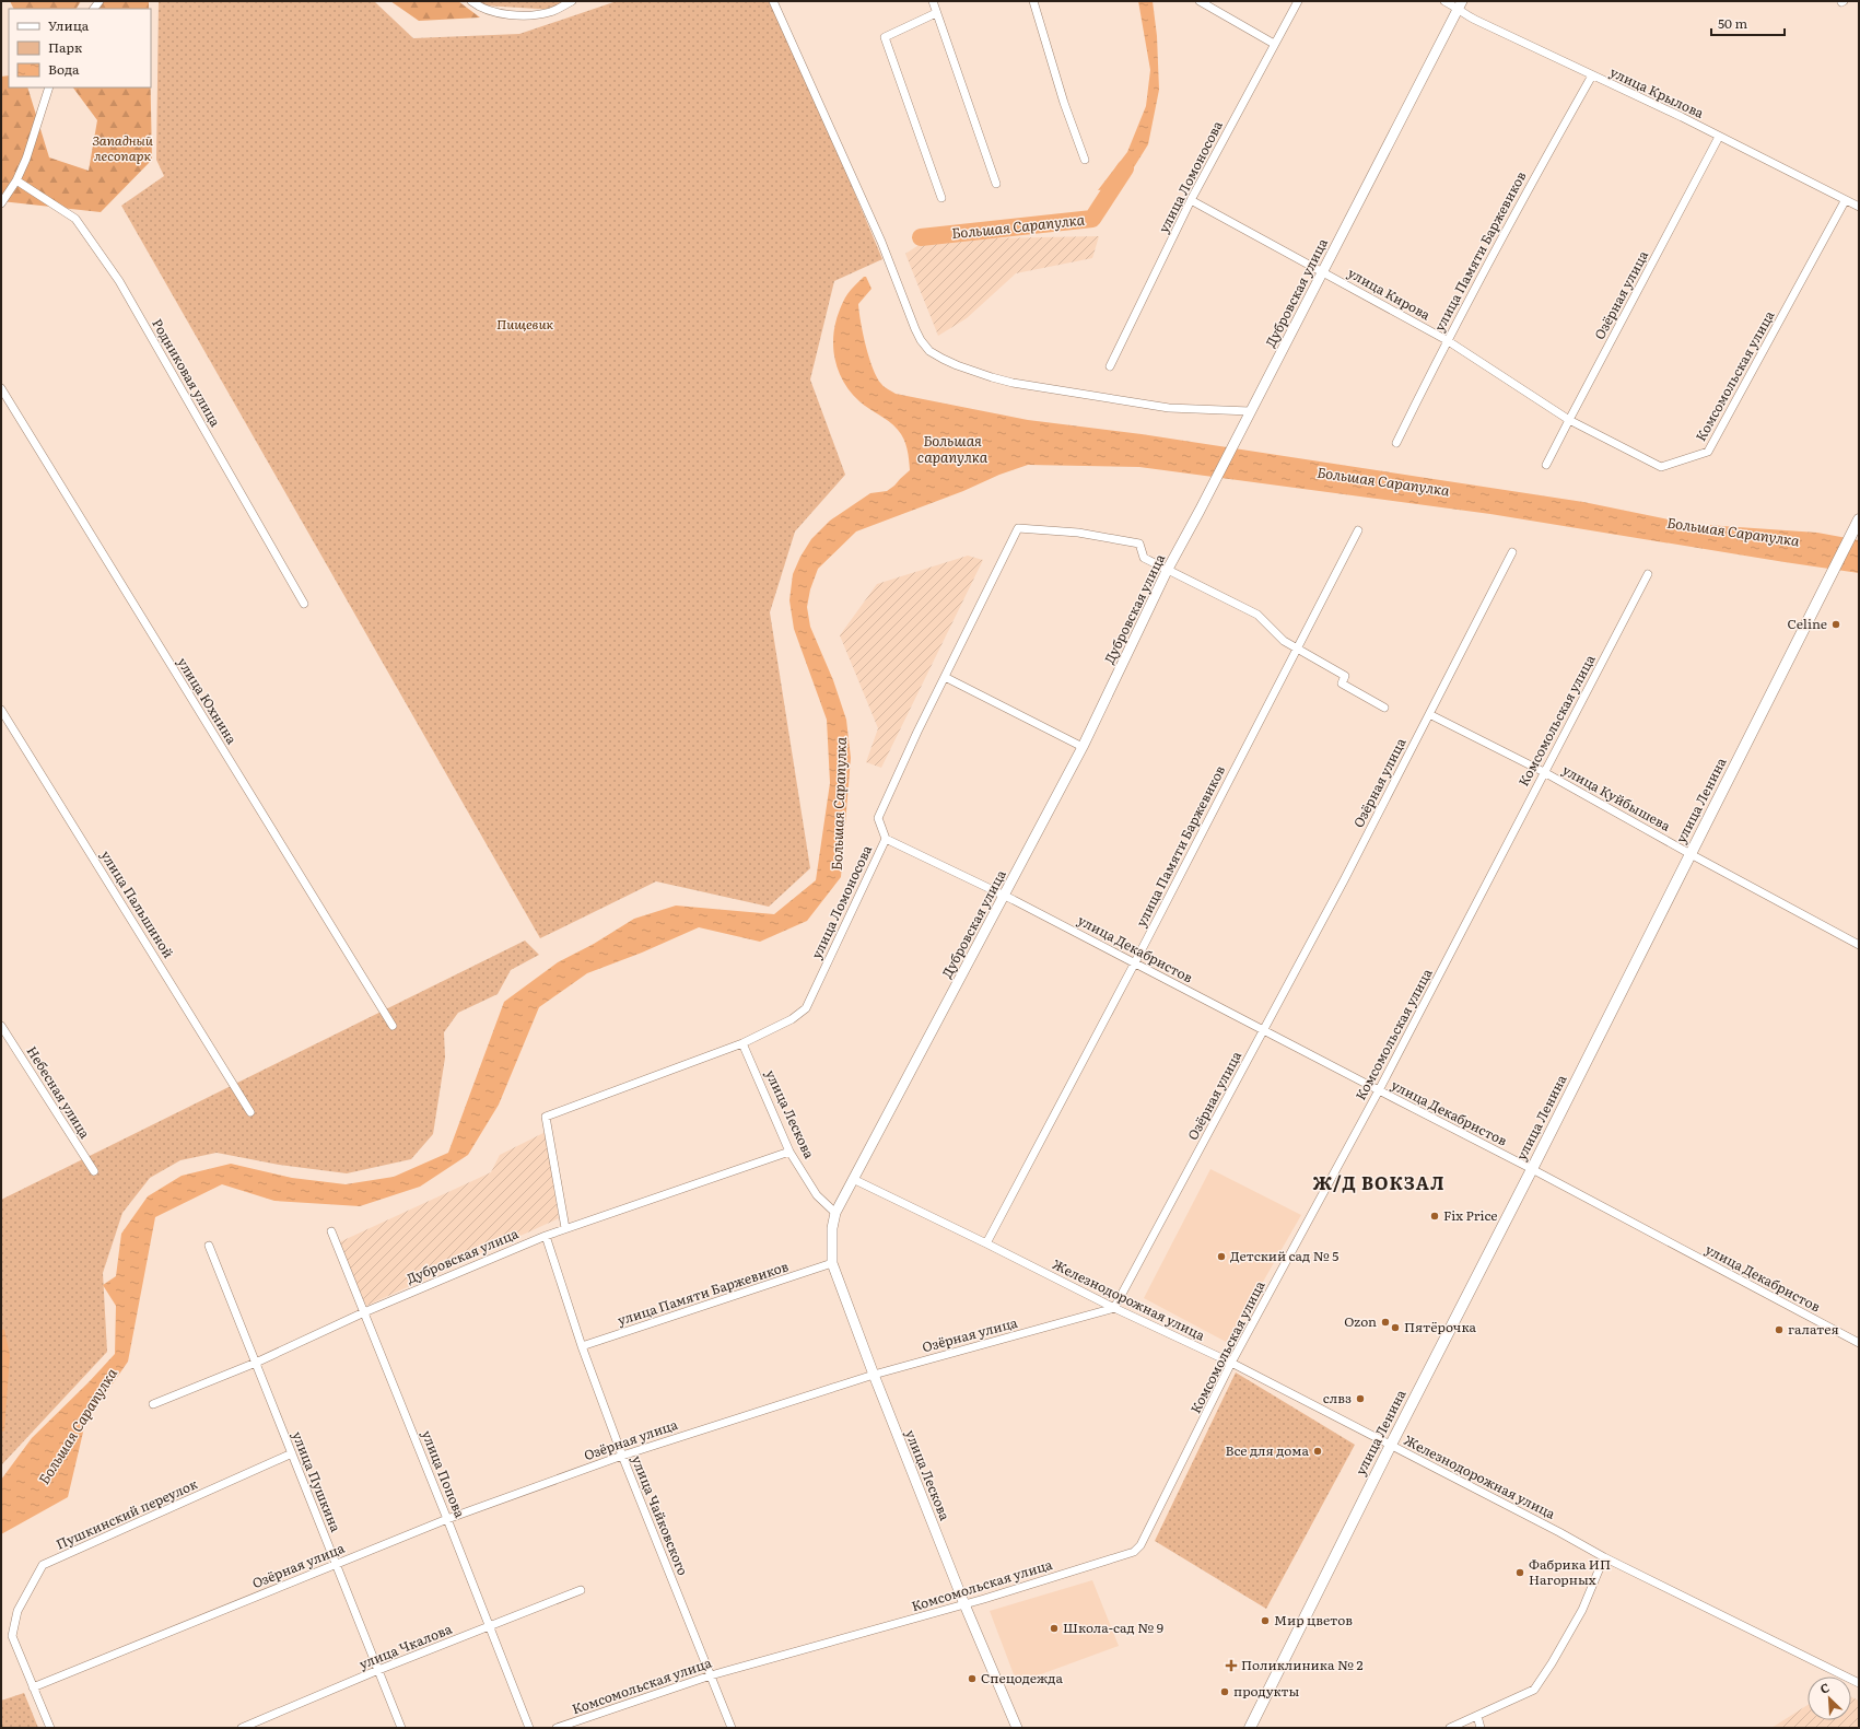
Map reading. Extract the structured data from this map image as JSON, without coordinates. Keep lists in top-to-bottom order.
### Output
{
  "streets": {
    "main road": ["улица Ленина"],
    "street": [
      "улица Крылова",
      "улица Ломоносова",
      "улица Памяти Баржевиков",
      "Дубровская улица",
      "улица Кирова",
      "Озёрная улица",
      "Родниковая улица",
      "Комсомольская улица",
      "улица Юхнина",
      "улица Куйбышева",
      "улица Пальшиной",
      "улица Декабристов",
      "Небесная улица",
      "улица Лескова",
      "Железнодорожная улица",
      "улица Попова",
      "улица Пушкина",
      "Пушкинский переулок",
      "улица Чайковского",
      "улица Чкалова"
    ]
  },
  "crossings": [
    ["улица Крылова", "улица Памяти Баржевиков"],
    ["улица Крылова", "Дубровская улица"],
    ["улица Крылова", "Озёрная улица"],
    ["улица Крылова", "Комсомольская улица"],
    ["улица Ломоносова", "Дубровская улица"],
    ["улица Ломоносова", "улица Кирова"],
    ["улица Ломоносова", "улица Декабристов"],
    ["улица Ломоносова", "улица Лескова"],
    ["улица Памяти Баржевиков", "улица Кирова"],
    ["улица Памяти Баржевиков", "улица Декабристов"],
    ["улица Памяти Баржевиков", "улица Лескова"],
    ["улица Памяти Баржевиков", "Железнодорожная улица"],
    ["улица Памяти Баржевиков", "улица Чайковского"],
    ["Дубровская улица", "улица Кирова"],
    ["Дубровская улица", "улица Декабристов"],
    ["Дубровская улица", "улица Лескова"],
    ["Дубровская улица", "Железнодорожная улица"],
    ["Дубровская улица", "улица Попова"],
    ["Дубровская улица", "улица Пушкина"],
    ["Дубровская улица", "улица Чайковского"],
    ["улица Кирова", "Озёрная улица"],
    ["улица Кирова", "Комсомольская улица"],
    ["Озёрная улица", "Комсомольская улица"],
    ["Озёрная улица", "улица Куйбышева"],
    ["Озёрная улица", "улица Декабристов"],
    ["Озёрная улица", "улица Лескова"],
    ["Озёрная улица", "Железнодорожная улица"],
    ["Озёрная улица", "улица Попова"],
    ["Озёрная улица", "улица Пушкина"],
    ["Озёрная улица", "Пушкинский переулок"],
    ["Озёрная улица", "улица Чайковского"],
    ["Комсомольская улица", "улица Куйбышева"],
    ["Комсомольская улица", "улица Декабристов"],
    ["Комсомольская улица", "улица Лескова"],
    ["Комсомольская улица", "Железнодорожная улица"],
    ["Комсомольская улица", "улица Чайковского"],
    ["улица Куйбышева", "улица Ленина"],
    ["улица Ленина", "улица Декабристов"],
    ["улица Ленина", "Железнодорожная улица"],
    ["улица Попова", "улица Чкалова"],
    ["улица Пушкина", "Пушкинский переулок"],
    ["улица Пушкина", "улица Чкалова"]
  ],
  "districts": ["Ж/Д ВОКЗАЛ"],
  "water": ["Большая Сарапулка", "Большая сарапулка"],
  "parks": ["Западный лесопарк", "Пищевик"],
  "places": {
    "other": [
      "Celine",
      "Fix Price",
      "Детский сад № 5",
      "Ozon",
      "Пятёрочка",
      "галатея",
      "слвз",
      "Все для дома",
      "Фабрика ИП Нагорных",
      "Мир цветов",
      "Школа-сад № 9",
      "Спецодежда",
      "продукты"
    ],
    "health": ["Поликлиника № 2"]
  },
  "legend": ["Улица", "Парк", "Вода"],
  "scale_bar": "50 m",
  "north": "top left"
}
